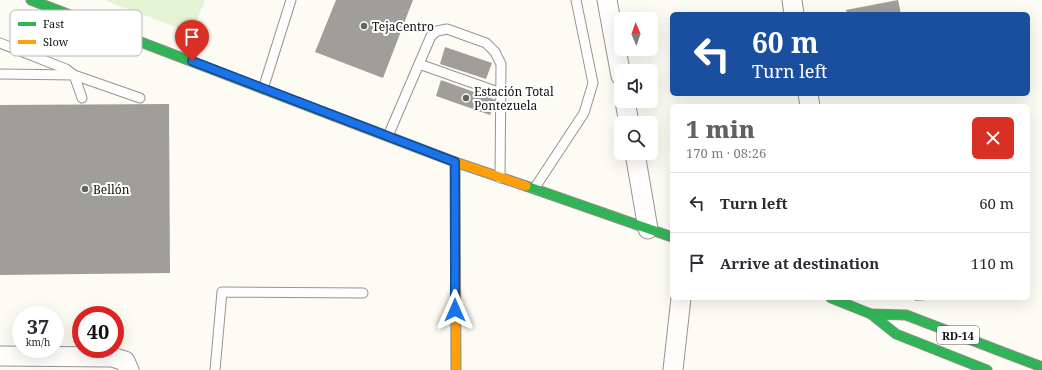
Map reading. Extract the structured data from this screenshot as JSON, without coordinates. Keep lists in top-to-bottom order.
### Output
{
  "streets": {
    "main road": ["RD-14"]
  },
  "places": ["TejaCentro", "Estación Total Pontezuela", "Bellón"],
  "legend": ["Fast", "Slow"],
  "north": "top",
  "page": {
    "turn": ["60 m", "Turn left"],
    "heading": ["1 min", "170 m · 08:26"],
    "list": [
      {
        "name": "Turn left",
        "value": "60 m"
      },
      {
        "name": "Arrive at destination",
        "value": "110 m"
      }
    ],
    "speed": "37 km/h",
    "limit": "40"
  }
}
